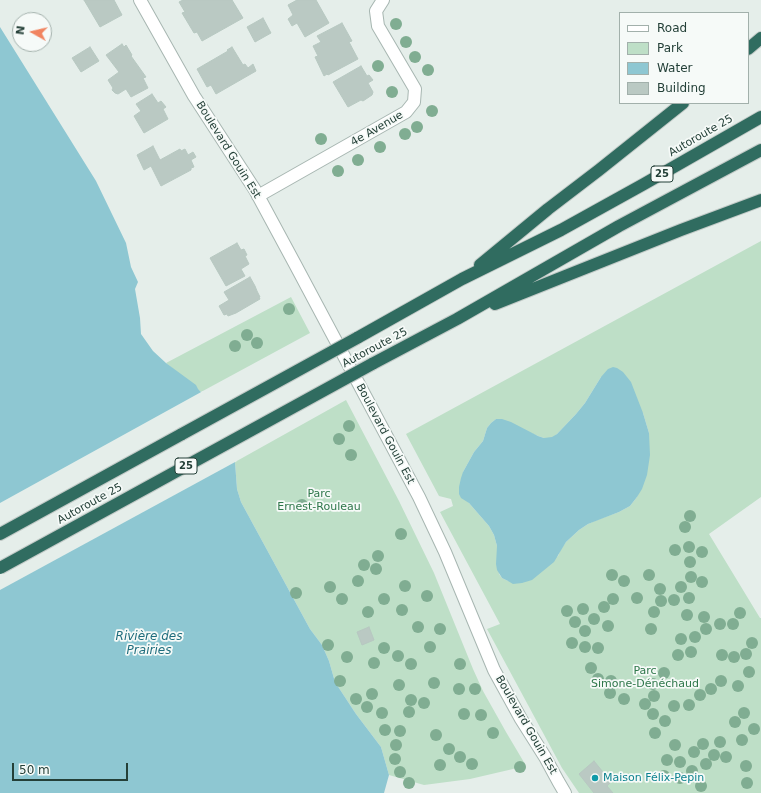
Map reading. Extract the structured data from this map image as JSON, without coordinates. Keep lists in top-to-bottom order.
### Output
{
  "streets": {
    "highway": ["Autoroute 25", "25"],
    "street": ["4e Avenue", "Boulevard Gouin Est"]
  },
  "crossings": [
    ["4e Avenue", "Boulevard Gouin Est"]
  ],
  "water": ["Rivière des Prairies"],
  "parks": ["Parc Ernest-Rouleau", "Parc Simone-Dénéchaud"],
  "places": ["Maison Félix-Pepin"],
  "legend": [
    "Road",
    "Park",
    "Water",
    "Building"
  ],
  "scale_bar": "50 m",
  "north": "left"
}
